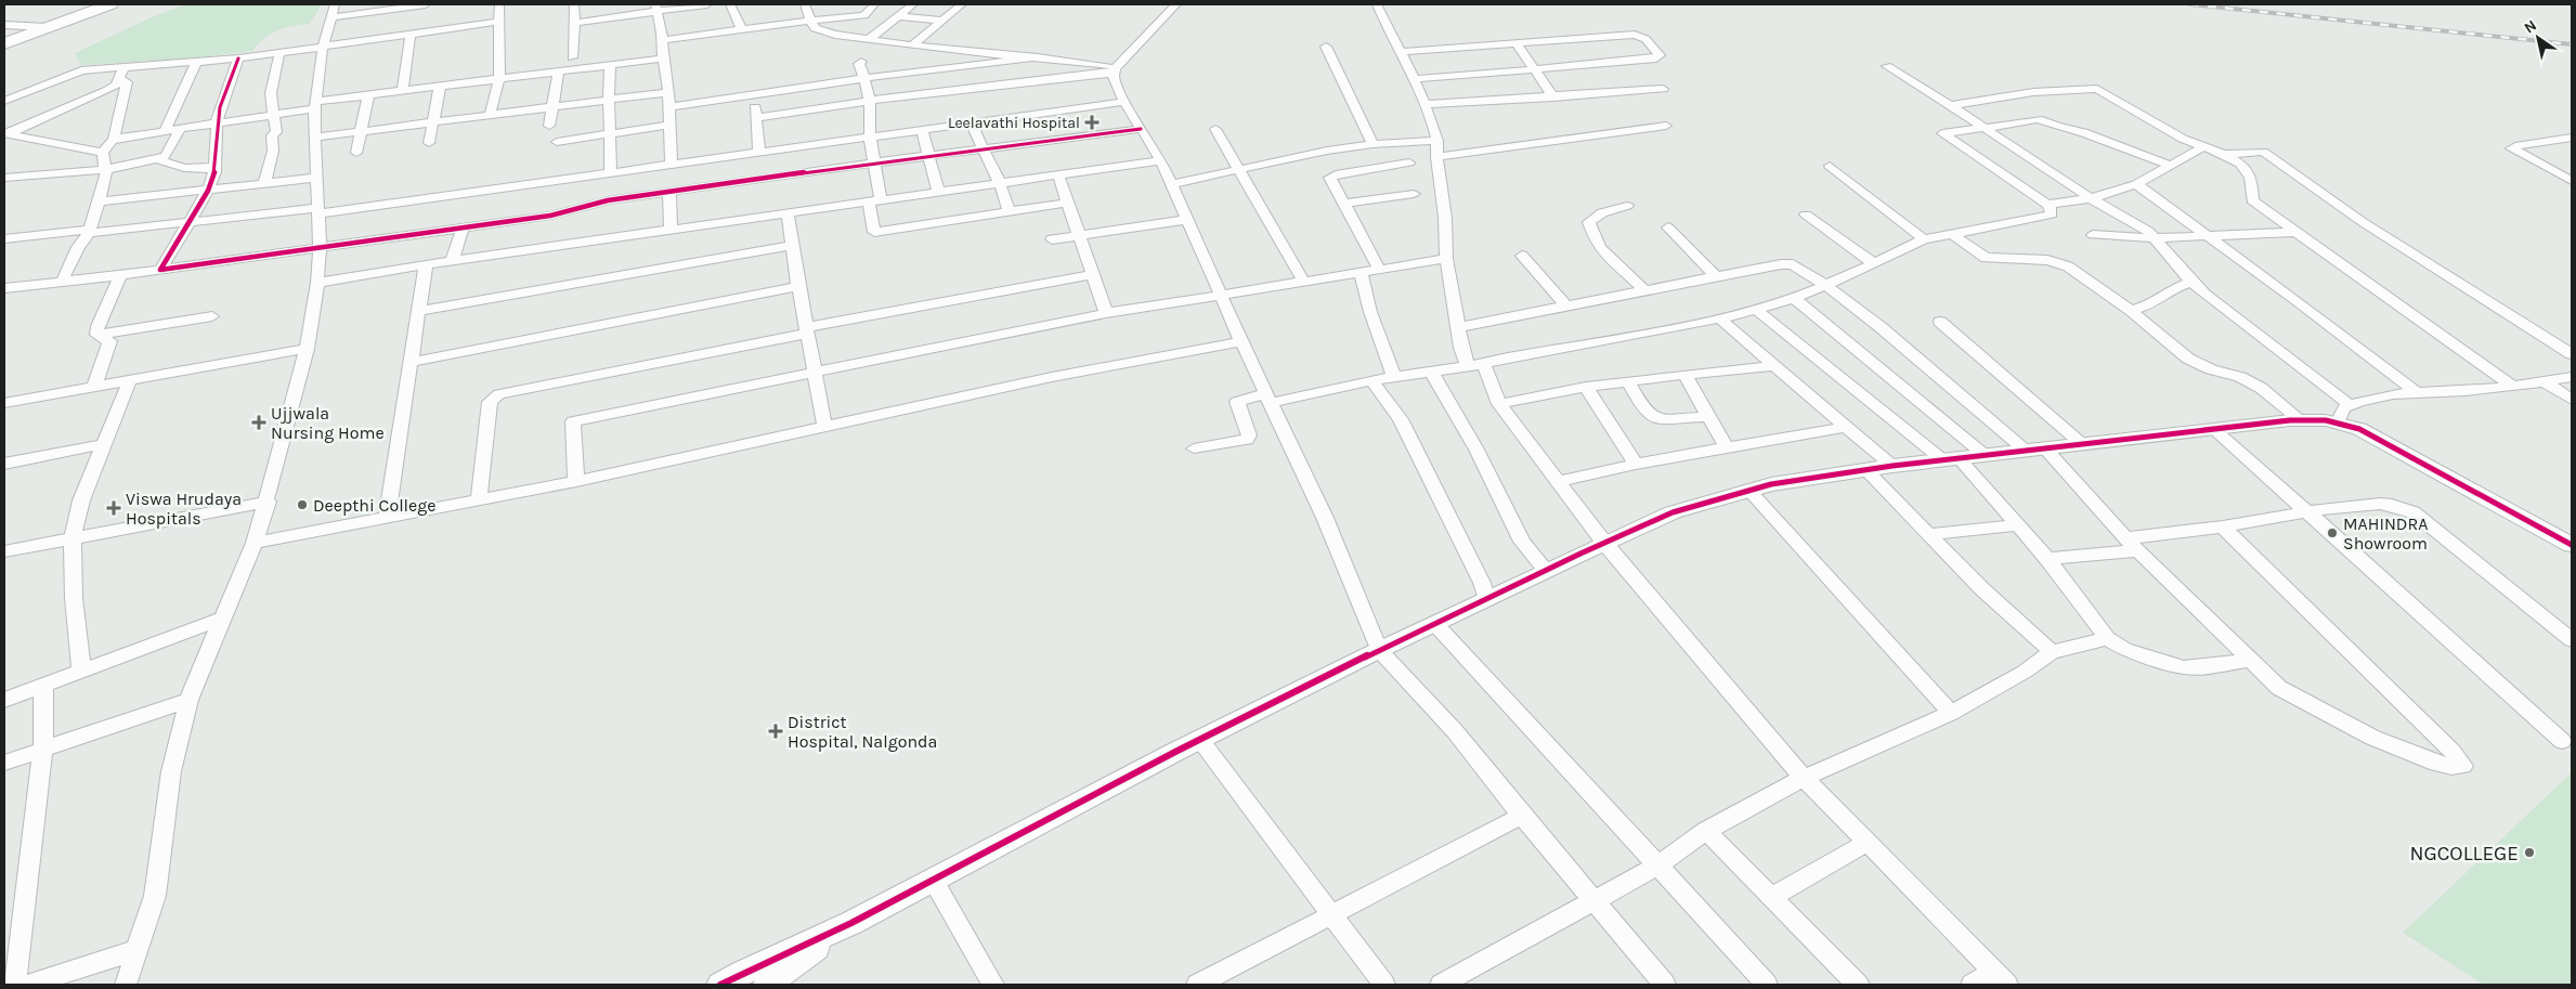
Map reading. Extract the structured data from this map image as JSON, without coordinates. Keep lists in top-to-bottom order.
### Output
{
  "places": {
    "health": [
      "Leelavathi Hospital",
      "Ujjwala Nursing Home",
      "Viswa Hrudaya Hospitals",
      "District Hospital, Nalgonda"
    ],
    "other": ["Deepthi College", "MAHINDRA Showroom", "NGCOLLEGE"]
  },
  "north": "top left"
}
